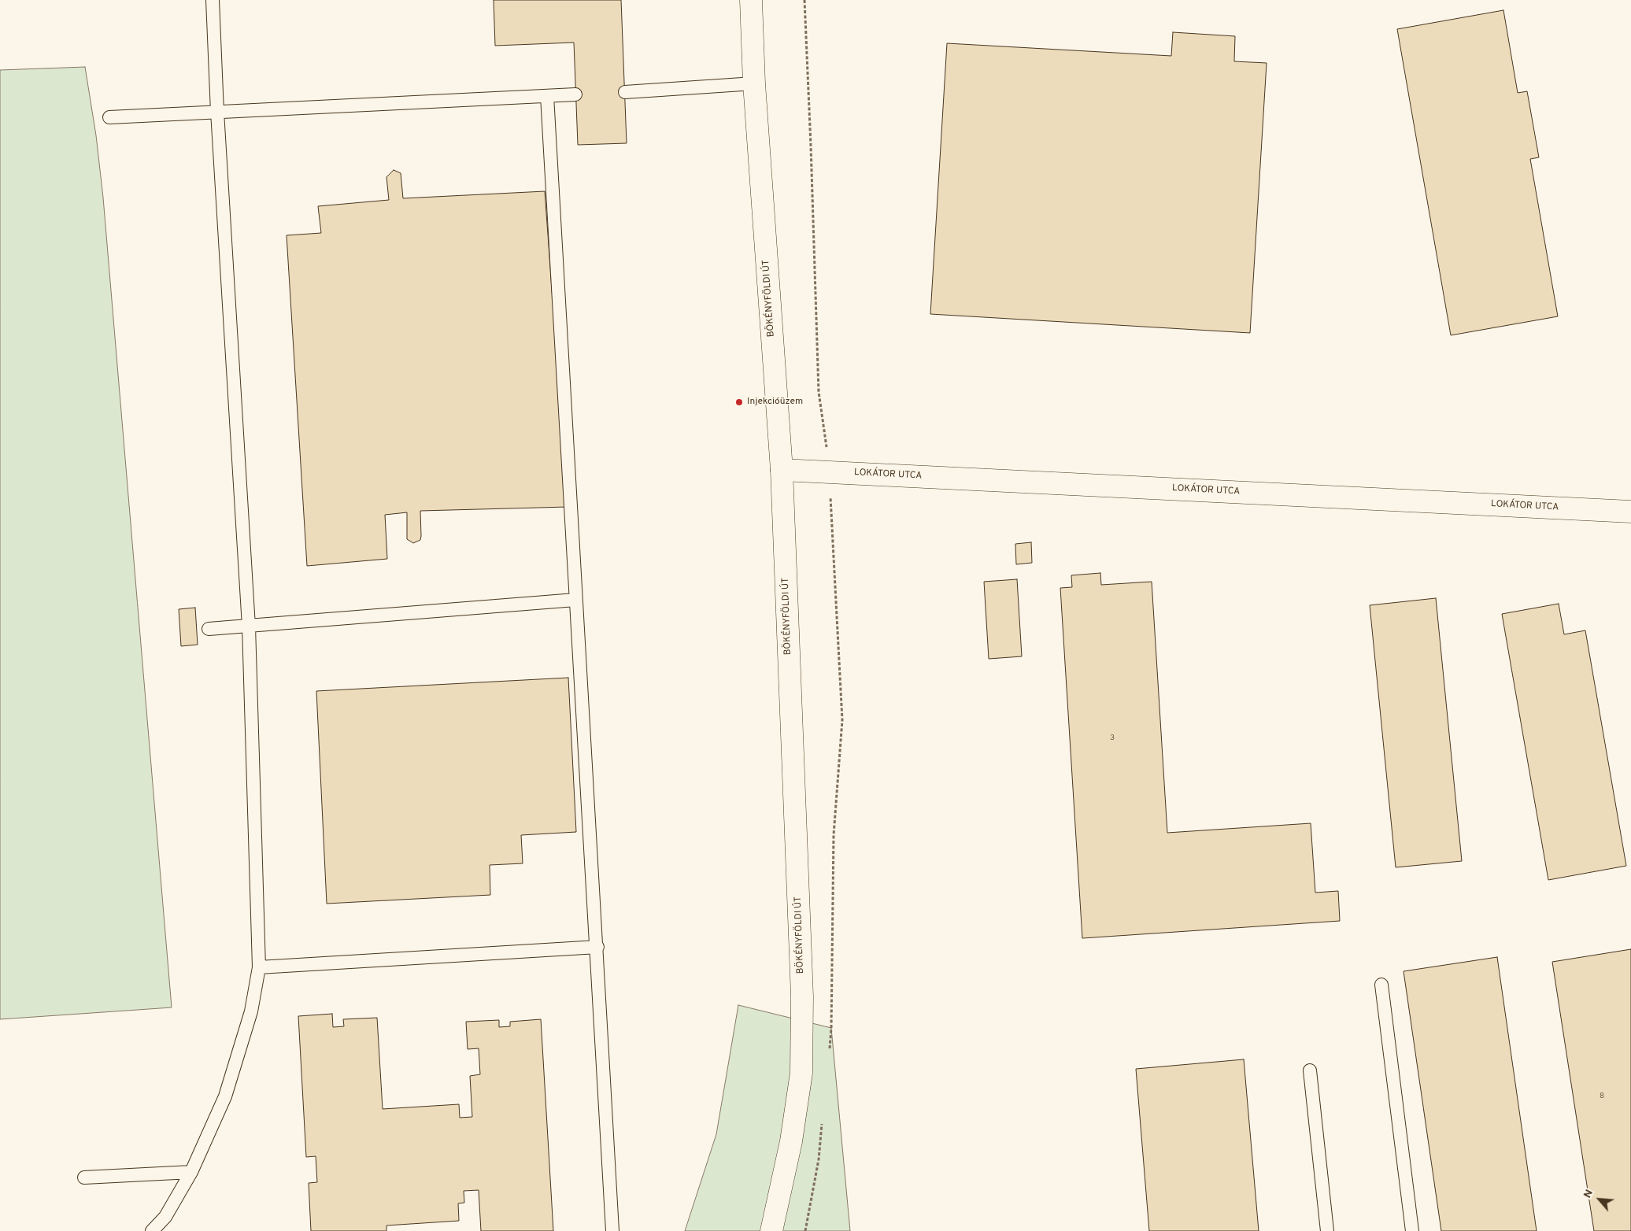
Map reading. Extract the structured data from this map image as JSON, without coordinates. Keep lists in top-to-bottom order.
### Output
{
  "streets": {
    "street": ["BÖKÉNYFÖLDI ÚT", "LOKÁTOR UTCA"]
  },
  "crossings": [
    ["BÖKÉNYFÖLDI ÚT", "LOKÁTOR UTCA"]
  ],
  "places": ["Injekcióüzem"],
  "house_numbers": ["3", "8"],
  "north": "top left"
}
